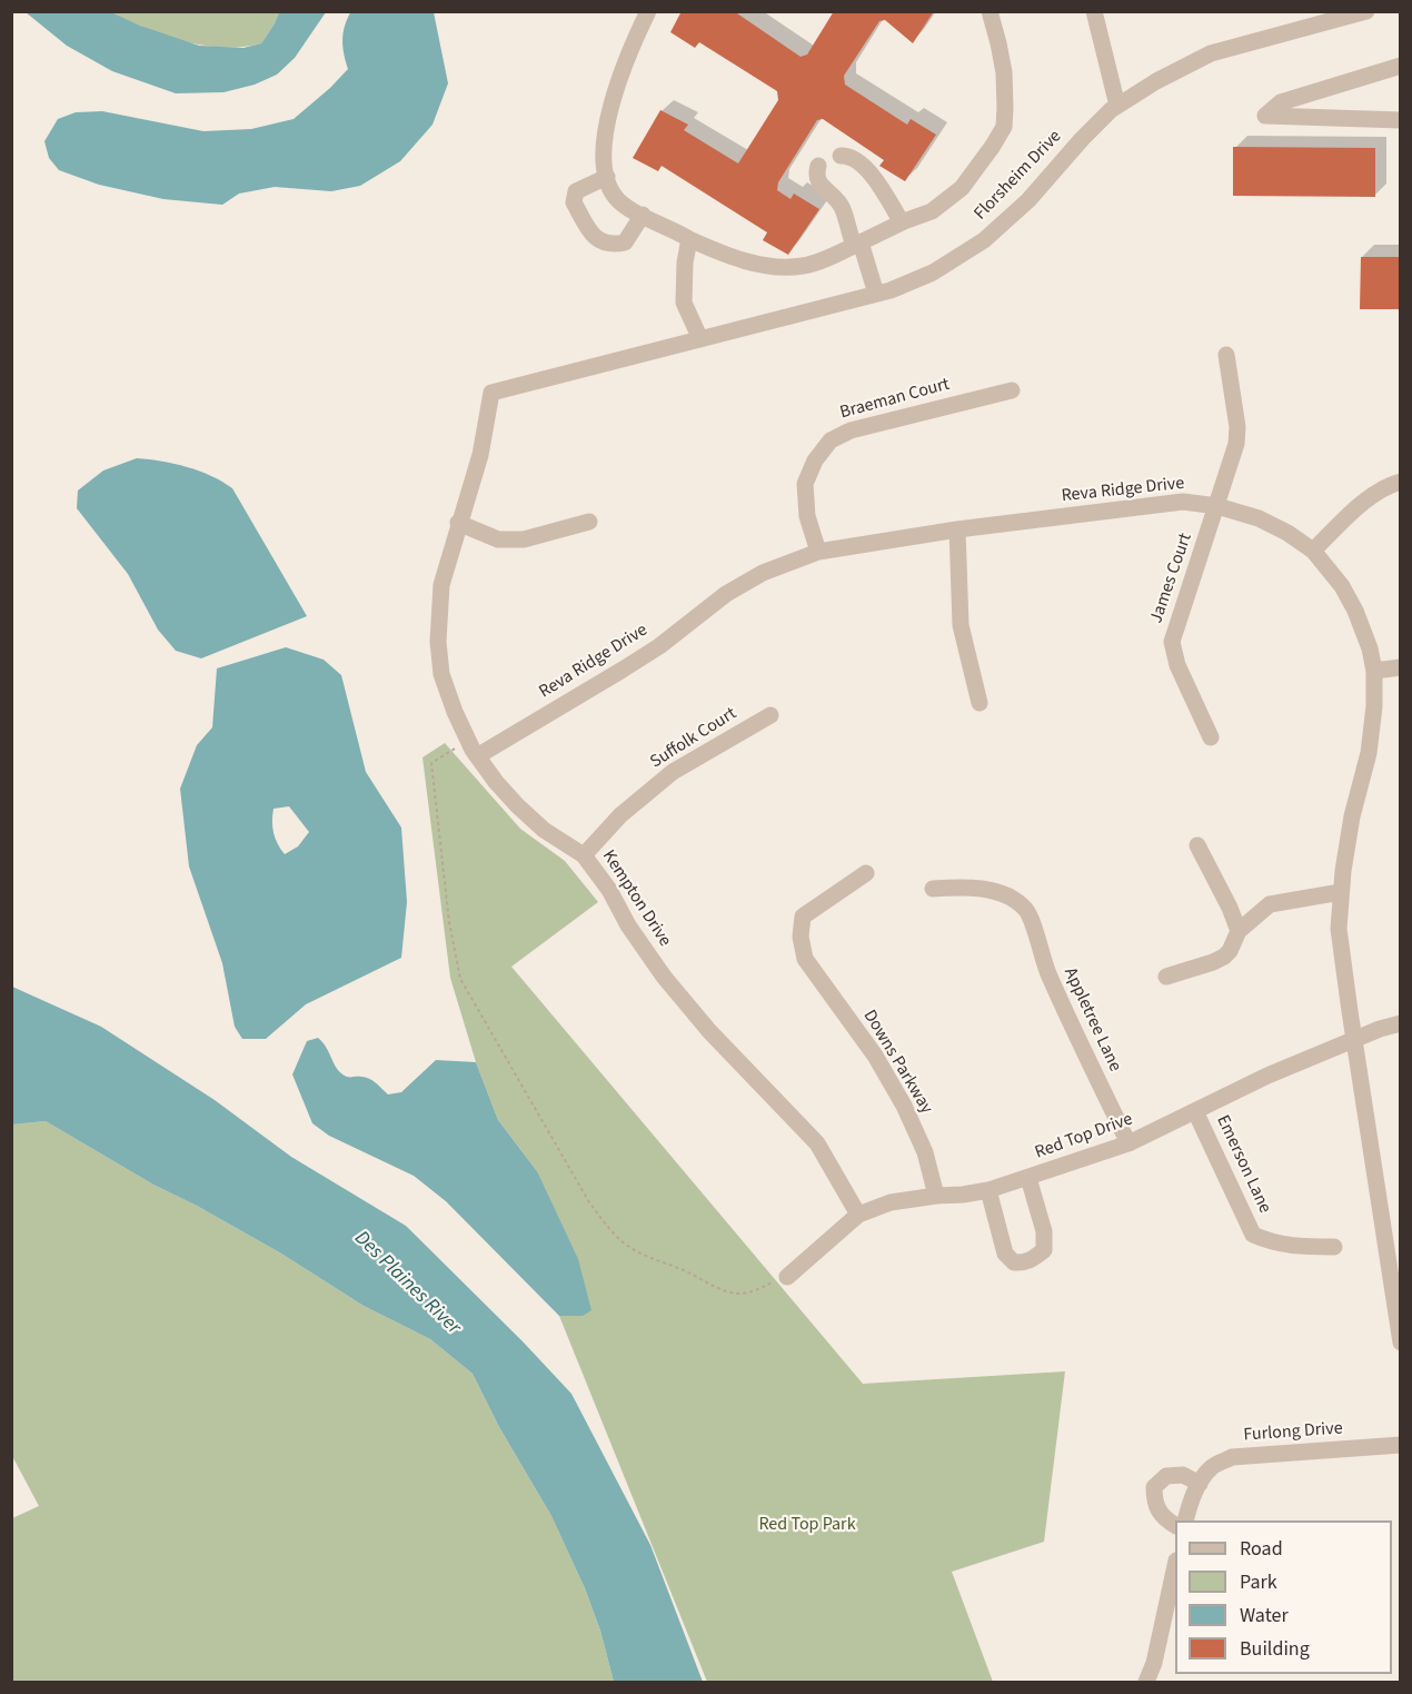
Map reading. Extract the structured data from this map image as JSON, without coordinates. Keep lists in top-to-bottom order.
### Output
{
  "streets": {
    "street": [
      "Florsheim Drive",
      "Braeman Court",
      "Reva Ridge Drive",
      "James Court",
      "Suffolk Court",
      "Kempton Drive",
      "Appletree Lane",
      "Downs Parkway",
      "Red Top Drive",
      "Emerson Lane",
      "Furlong Drive"
    ]
  },
  "crossings": [
    ["Florsheim Drive", "Kempton Drive"],
    ["Braeman Court", "Reva Ridge Drive"],
    ["Reva Ridge Drive", "James Court"],
    ["Reva Ridge Drive", "Kempton Drive"],
    ["Reva Ridge Drive", "Red Top Drive"],
    ["Suffolk Court", "Kempton Drive"],
    ["Kempton Drive", "Red Top Drive"],
    ["Appletree Lane", "Red Top Drive"],
    ["Downs Parkway", "Red Top Drive"],
    ["Red Top Drive", "Emerson Lane"]
  ],
  "water": ["Des Plaines River"],
  "parks": ["Red Top Park"],
  "legend": [
    "Road",
    "Park",
    "Water",
    "Building"
  ]
}
